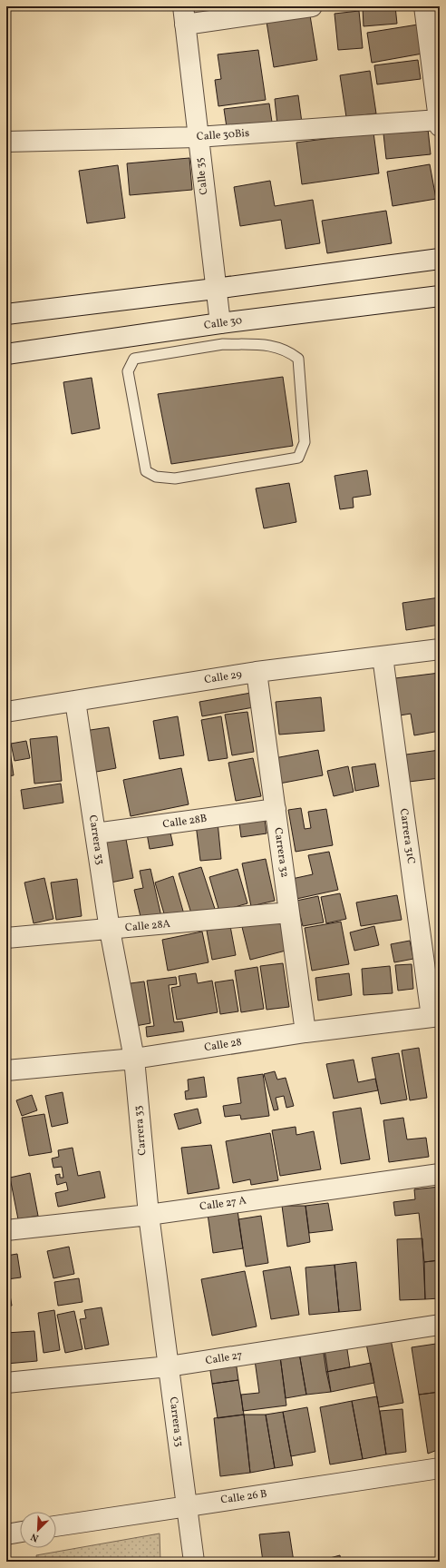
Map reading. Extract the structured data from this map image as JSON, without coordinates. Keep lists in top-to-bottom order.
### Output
{
  "streets": {
    "street": [
      "Calle 30Bis",
      "Calle 35",
      "Calle 30",
      "Calle 29",
      "Calle 28B",
      "Carrera 31C",
      "Carrera 33",
      "Carrera 32",
      "Calle 28A",
      "Calle 28",
      "Calle 27 A",
      "Calle 27",
      "Calle 26 B"
    ]
  },
  "crossings": [
    ["Calle 30Bis", "Calle 35"],
    ["Calle 35", "Calle 30"],
    ["Calle 29", "Carrera 31C"],
    ["Calle 29", "Carrera 33"],
    ["Calle 29", "Carrera 32"],
    ["Calle 28B", "Carrera 33"],
    ["Calle 28B", "Carrera 32"],
    ["Carrera 31C", "Calle 28"],
    ["Carrera 33", "Calle 28A"],
    ["Carrera 33", "Calle 28"],
    ["Carrera 33", "Calle 27 A"],
    ["Carrera 33", "Calle 27"],
    ["Carrera 33", "Calle 26 B"],
    ["Carrera 32", "Calle 28A"],
    ["Carrera 32", "Calle 28"]
  ],
  "north": "bottom left"
}
